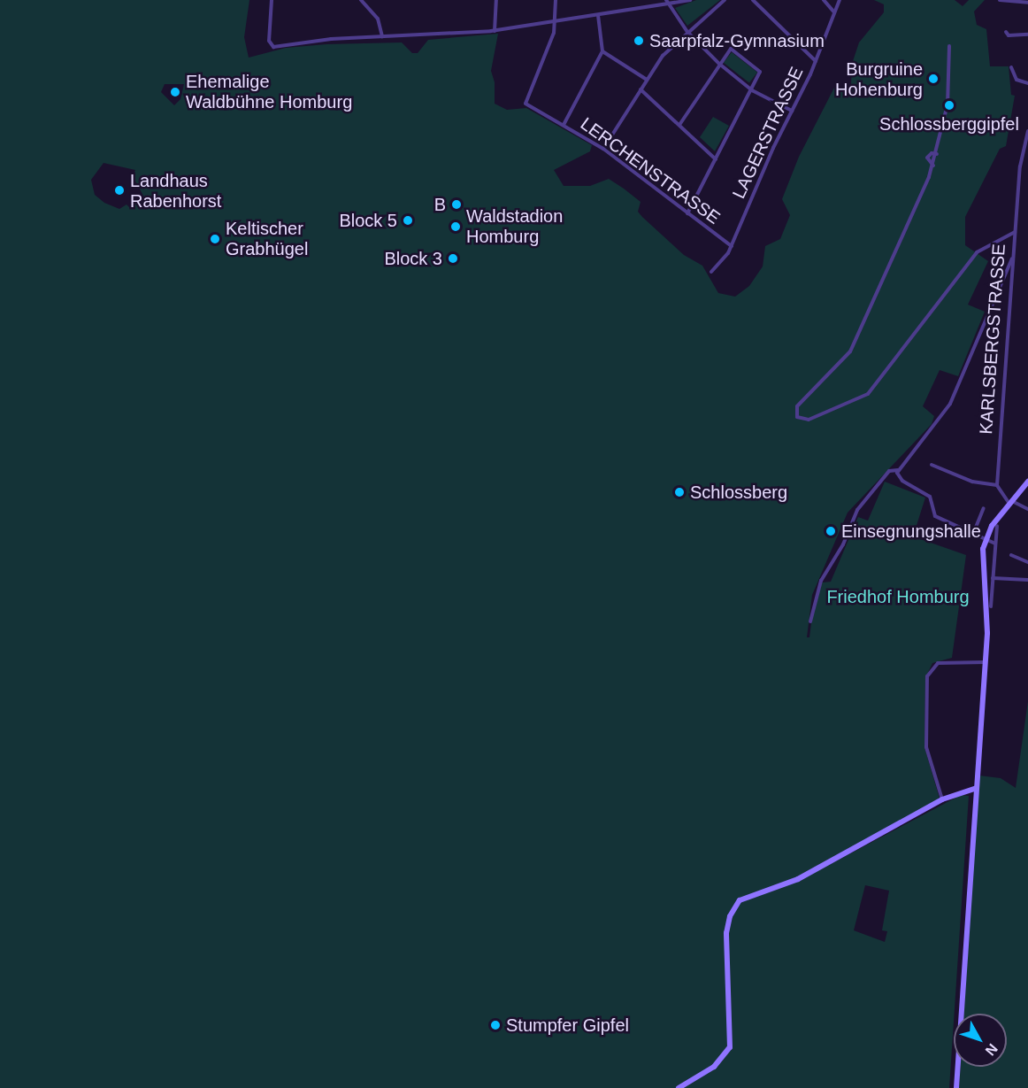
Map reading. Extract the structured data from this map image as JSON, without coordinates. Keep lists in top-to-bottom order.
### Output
{
  "streets": {
    "street": ["LAGERSTRASSE", "LERCHENSTRASSE", "KARLSBERGSTRASSE"]
  },
  "crossings": [
    ["LAGERSTRASSE", "LERCHENSTRASSE"]
  ],
  "parks": ["Friedhof Homburg"],
  "places": [
    "Saarpfalz-Gymnasium",
    "Burgruine Hohenburg",
    "Ehemalige Waldbühne Homburg",
    "Schlossberggipfel",
    "Landhaus Rabenhorst",
    "B",
    "Block 5",
    "Waldstadion Homburg",
    "Keltischer Grabhügel",
    "Block 3",
    "Schlossberg",
    "Einsegnungshalle",
    "Stumpfer Gipfel"
  ],
  "north": "bottom right"
}
